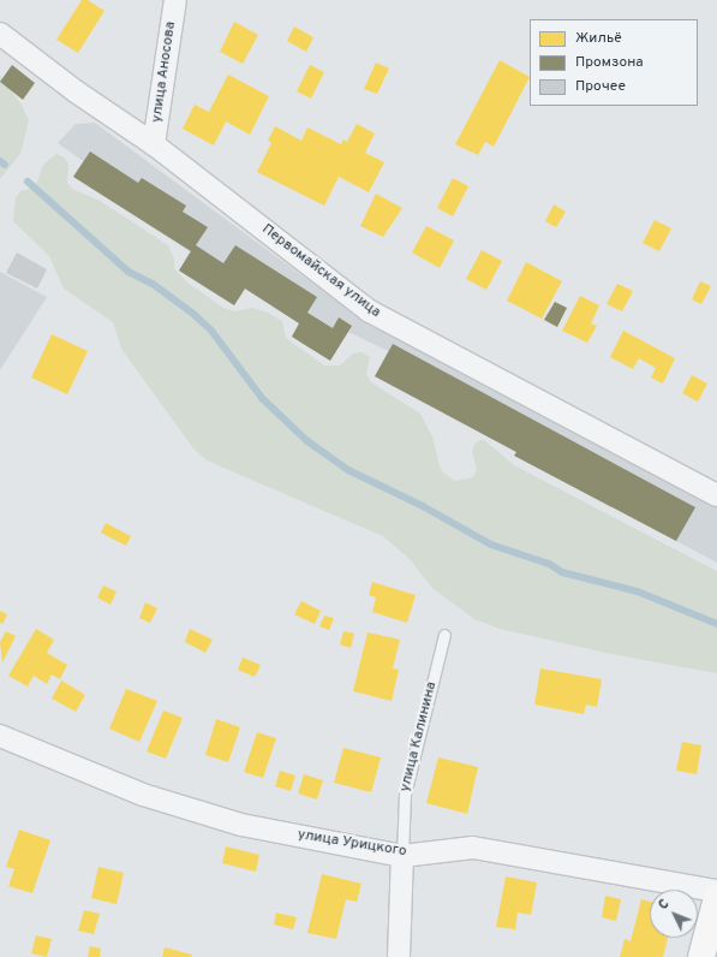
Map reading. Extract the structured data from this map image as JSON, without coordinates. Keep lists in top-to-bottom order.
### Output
{
  "streets": {
    "street": [
      "улица Аносова",
      "Первомайская улица",
      "улица Калинина",
      "улица Урицкого"
    ]
  },
  "crossings": [
    ["улица Аносова", "Первомайская улица"],
    ["улица Калинина", "улица Урицкого"]
  ],
  "legend": ["Жильё", "Промзона", "Прочее"],
  "north": "top left"
}
